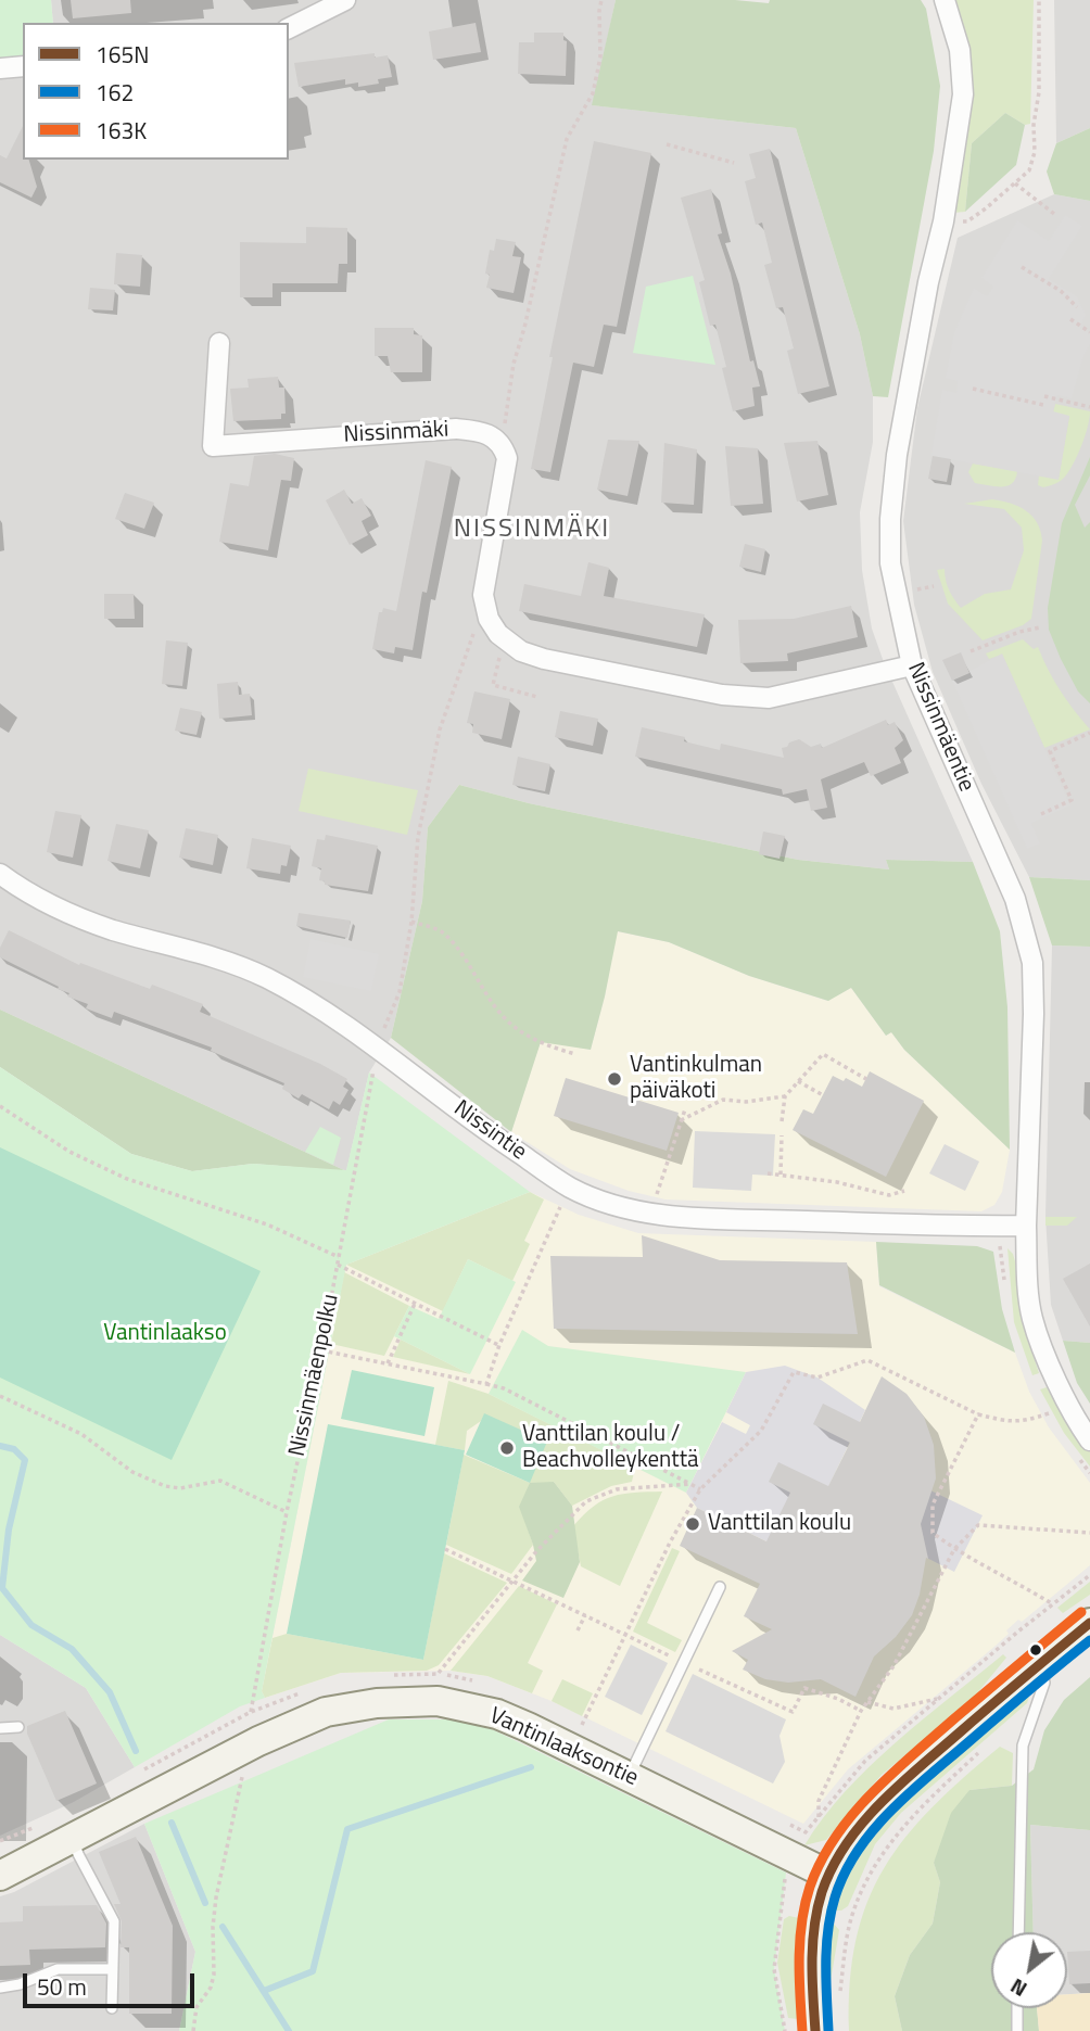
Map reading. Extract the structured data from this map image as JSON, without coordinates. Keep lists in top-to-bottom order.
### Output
{
  "streets": {
    "street": [
      "Nissinmäki",
      "Nissinmäentie",
      "Nissintie",
      "Vantinlaaksontie"
    ],
    "path": ["Nissinmäenpolku"]
  },
  "crossings": [
    ["Nissinmäentie", "Nissintie"],
    ["Nissintie", "Nissinmäenpolku"]
  ],
  "districts": ["NISSINMÄKI"],
  "parks": ["Vantinlaakso"],
  "places": ["Vantinkulman päiväkoti", "Vanttilan koulu / Beachvolleykenttä", "Vanttilan koulu"],
  "lines": ["transit line 163K", "transit line 165N", "transit line 162"],
  "legend": ["165N", "162", "163K"],
  "scale_bar": "50 m",
  "north": "bottom left"
}
